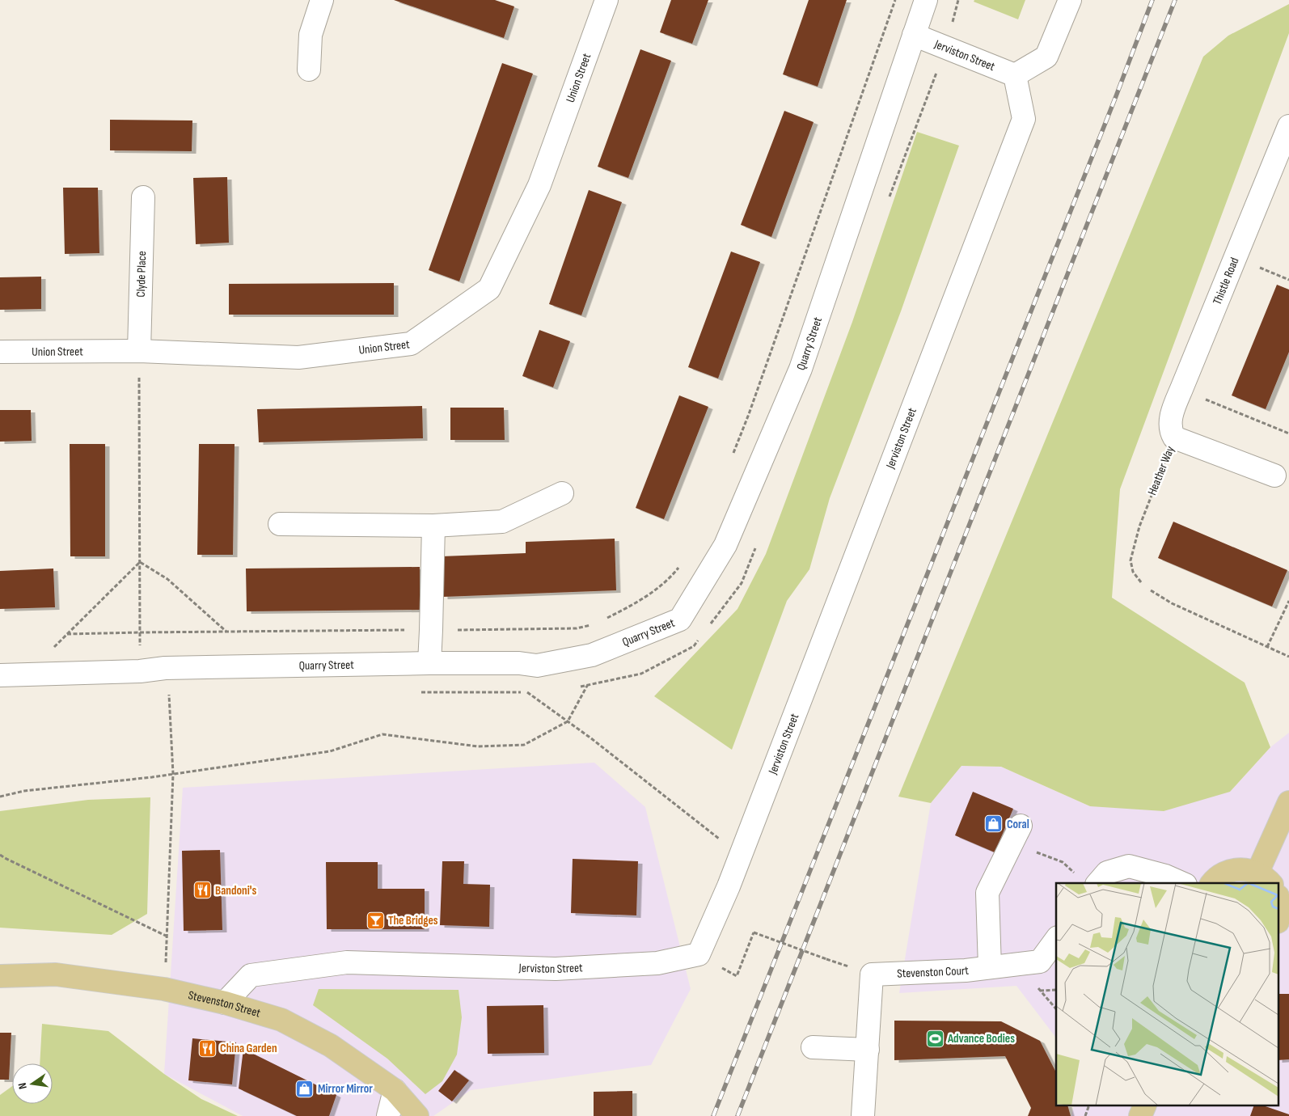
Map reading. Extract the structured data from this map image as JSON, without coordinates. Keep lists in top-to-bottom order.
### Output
{
  "streets": {
    "main road": ["Stevenston Street"],
    "street": [
      "Jerviston Street",
      "Union Street",
      "Clyde Place",
      "Thistle Road",
      "Quarry Street",
      "Heather Way",
      "Stevenston Court"
    ]
  },
  "crossings": [
    ["Jerviston Street", "Quarry Street"],
    ["Jerviston Street", "Stevenston Street"],
    ["Union Street", "Clyde Place"],
    ["Thistle Road", "Heather Way"]
  ],
  "places": {
    "shop": ["Coral", "Mirror Mirror"],
    "restaurant": ["Bandoni's", "China Garden"],
    "bar": ["The Bridges"],
    "sports": ["Advance Bodies"]
  },
  "north": "left"
}
